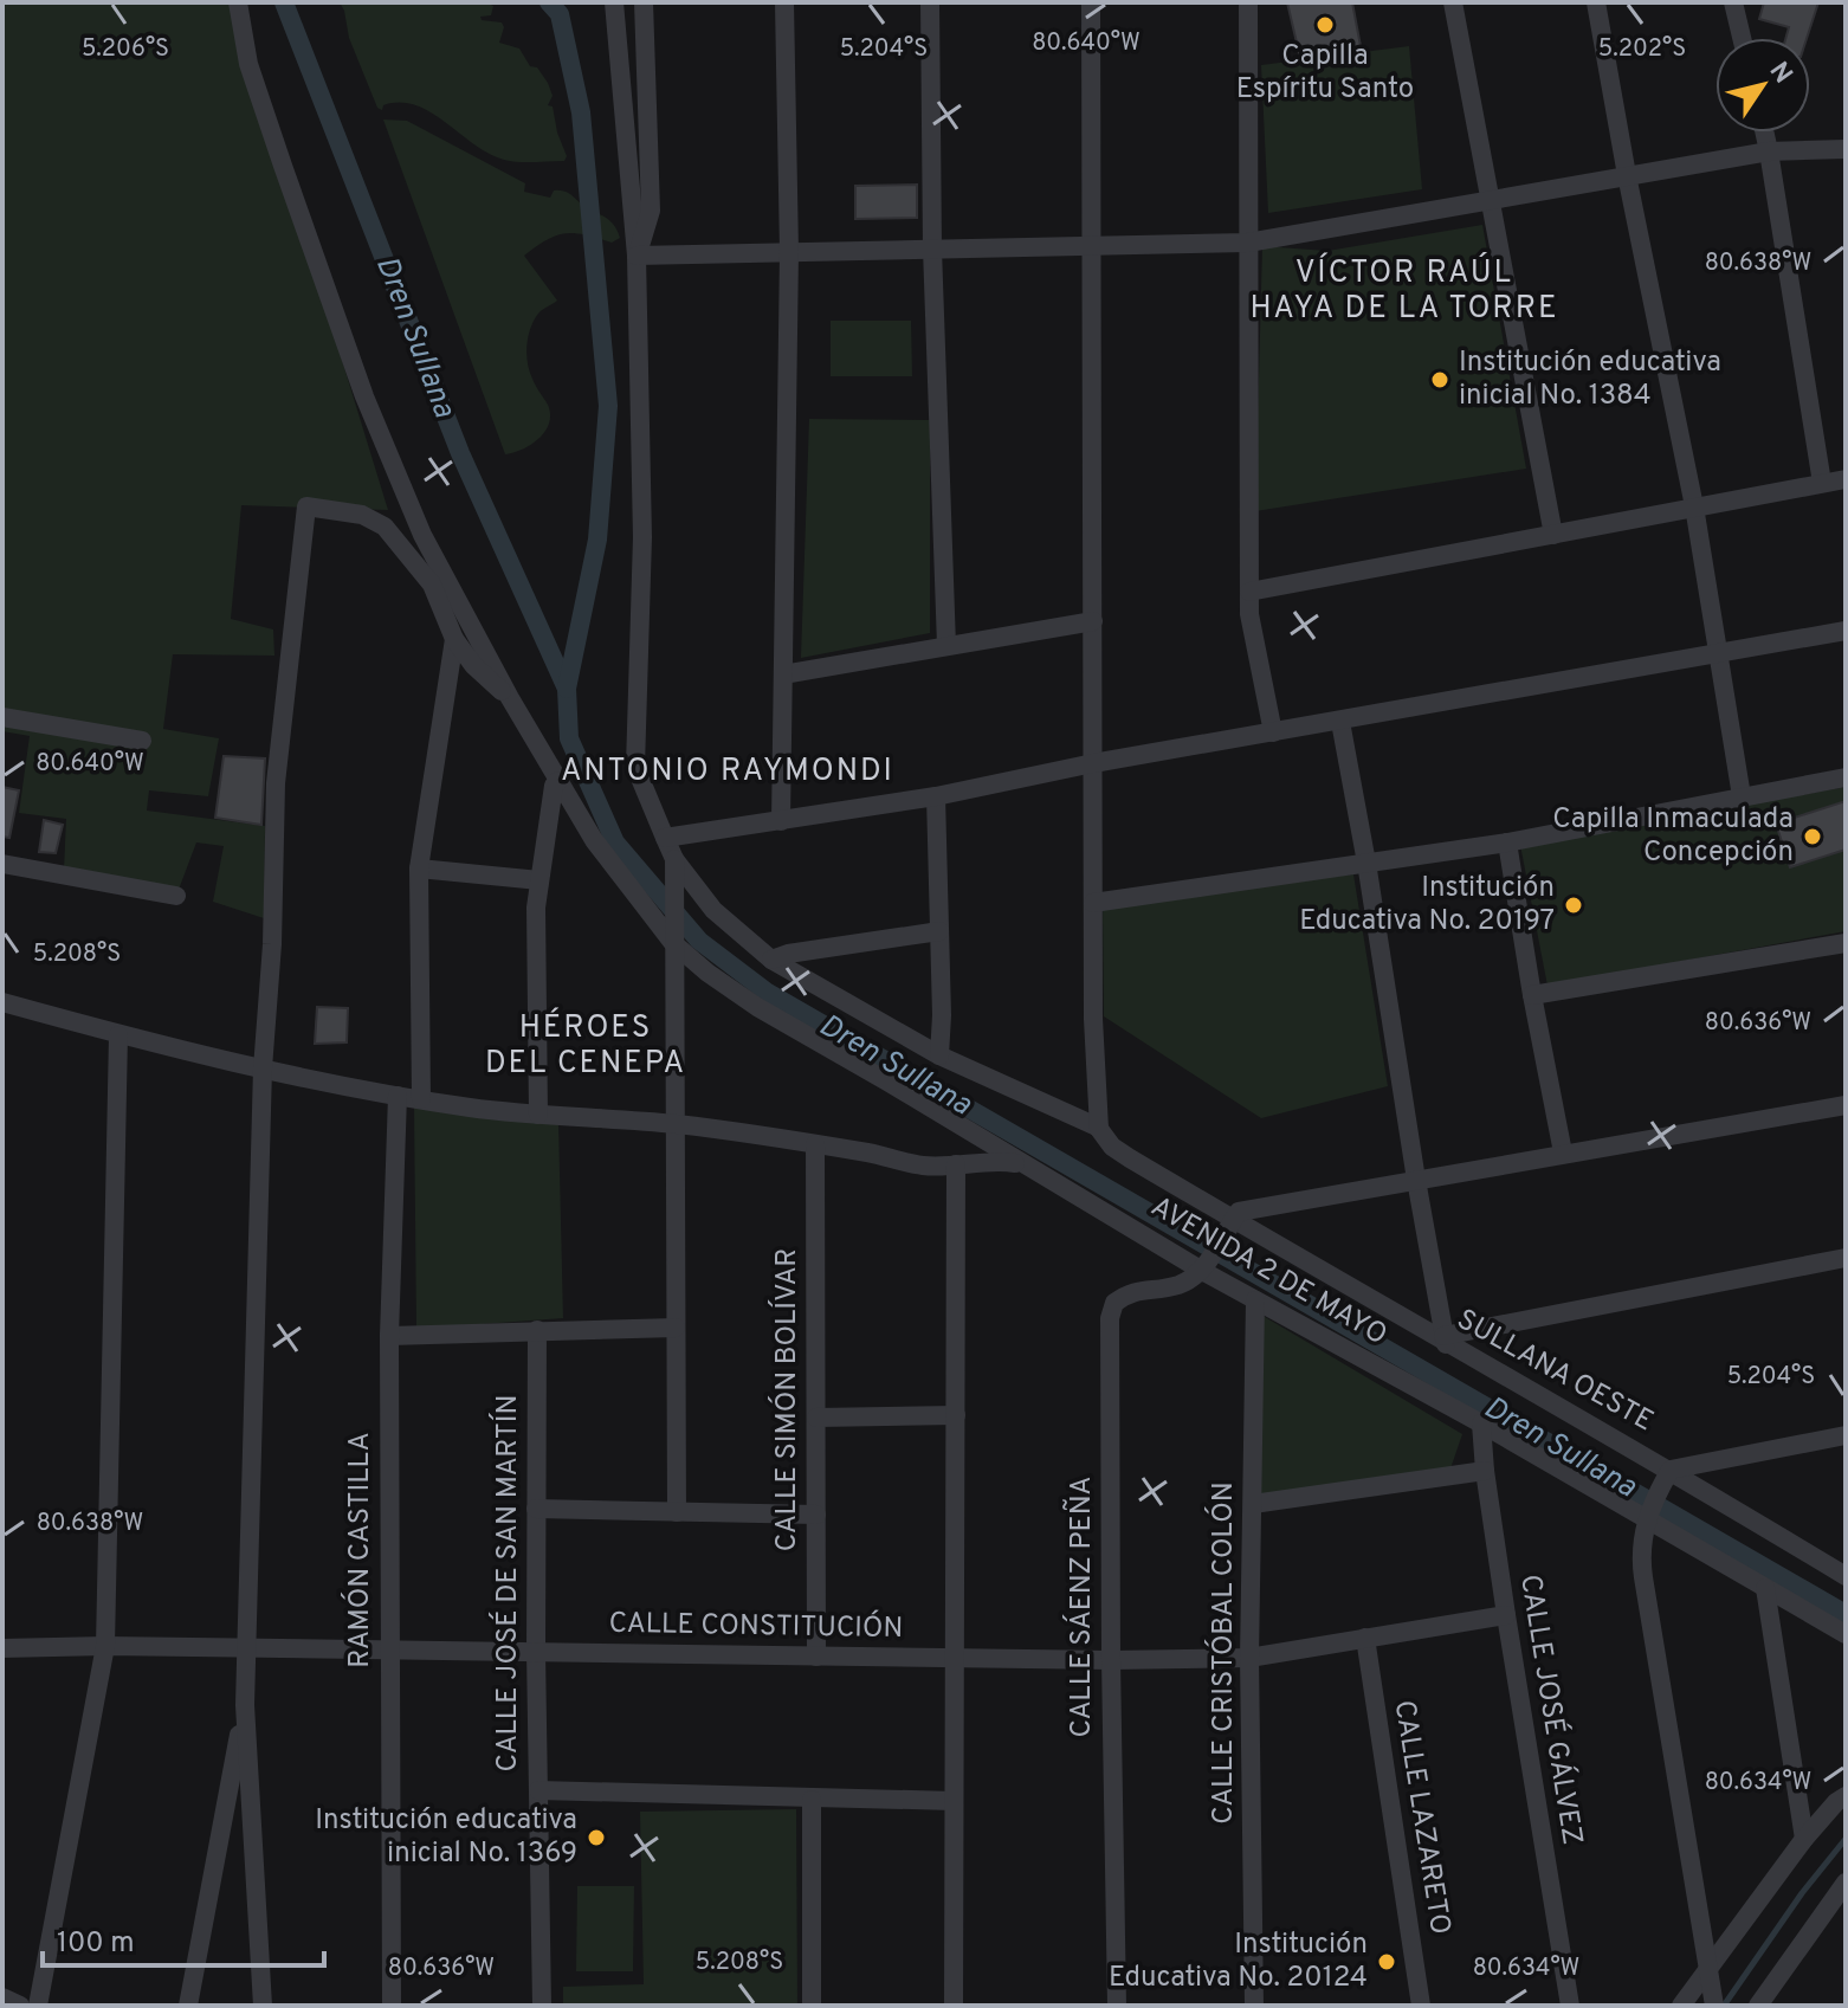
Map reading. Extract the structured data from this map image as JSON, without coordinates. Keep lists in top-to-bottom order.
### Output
{
  "streets": {
    "street": [
      "AVENIDA 2 DE MAYO",
      "SULLANA OESTE",
      "CALLE SIMÓN BOLÍVAR",
      "RAMÓN CASTILLA",
      "CALLE JOSÉ DE SAN MARTÍN",
      "CALLE SÁENZ PEÑA",
      "CALLE CONSTITUCIÓN",
      "CALLE CRISTÓBAL COLÓN",
      "CALLE JOSÉ GÁLVEZ",
      "CALLE LAZARETO"
    ]
  },
  "crossings": [
    ["AVENIDA 2 DE MAYO", "CALLE SÁENZ PEÑA"],
    ["AVENIDA 2 DE MAYO", "CALLE CRISTÓBAL COLÓN"],
    ["AVENIDA 2 DE MAYO", "CALLE JOSÉ GÁLVEZ"],
    ["CALLE SIMÓN BOLÍVAR", "CALLE CONSTITUCIÓN"],
    ["RAMÓN CASTILLA", "CALLE CONSTITUCIÓN"],
    ["CALLE JOSÉ DE SAN MARTÍN", "CALLE CONSTITUCIÓN"],
    ["CALLE SÁENZ PEÑA", "CALLE CONSTITUCIÓN"],
    ["CALLE CONSTITUCIÓN", "CALLE CRISTÓBAL COLÓN"],
    ["CALLE CONSTITUCIÓN", "CALLE JOSÉ GÁLVEZ"],
    ["CALLE CONSTITUCIÓN", "CALLE LAZARETO"]
  ],
  "districts": ["VÍCTOR RAÚL HAYA DE LA TORRE", "ANTONIO RAYMONDI", "HÉROES DEL CENEPA"],
  "water": ["Dren Sullana"],
  "places": [
    "Capilla Espíritu Santo",
    "Institución educativa inicial No. 1384",
    "Capilla Inmaculada Concepción",
    "Institución Educativa No. 20197",
    "Institución educativa inicial No. 1369",
    "Institución Educativa No. 20124"
  ],
  "scale_bar": "100 m",
  "north": "top right",
  "coordinates": [
    "80.640°W",
    "5.206°S",
    "5.204°S",
    "5.202°S",
    "80.638°W",
    "5.208°S",
    "80.636°W",
    "80.634°W"
  ]
}
